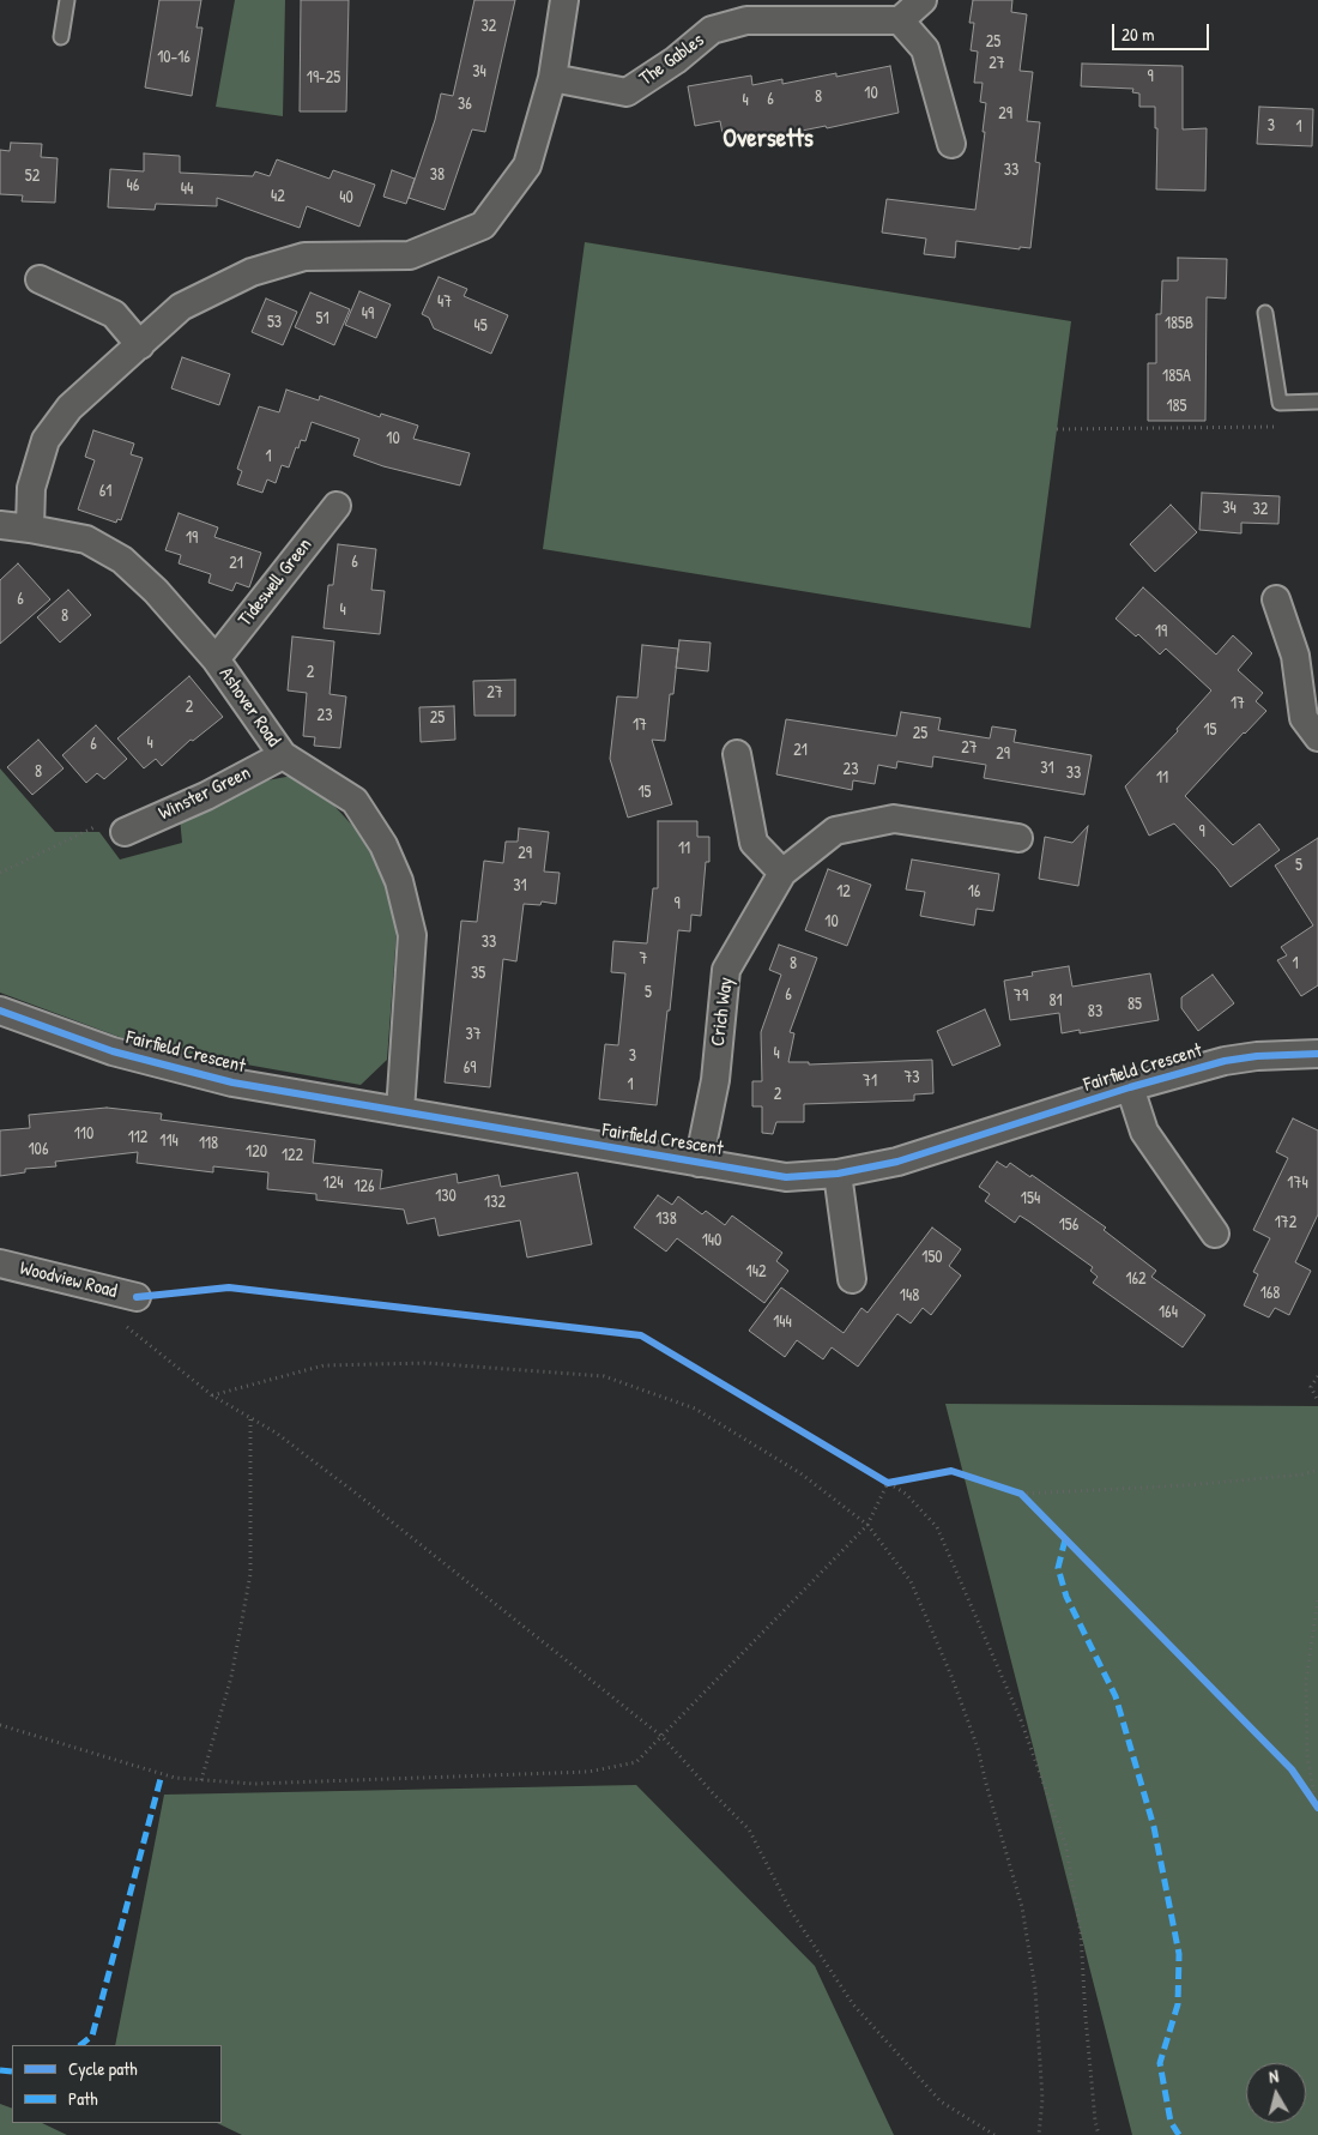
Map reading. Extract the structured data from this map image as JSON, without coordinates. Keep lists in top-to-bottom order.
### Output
{
  "streets": {
    "street": [
      "The Gables",
      "Tideswell Green",
      "Ashover Road",
      "Winster Green",
      "Crich Way",
      "Fairfield Crescent",
      "Woodview Road"
    ]
  },
  "crossings": [
    ["Tideswell Green", "Ashover Road"],
    ["Ashover Road", "Winster Green"],
    ["Ashover Road", "Fairfield Crescent"],
    ["Crich Way", "Fairfield Crescent"]
  ],
  "districts": ["Oversetts"],
  "house_numbers": [
    "32",
    "25",
    "10-16",
    "27",
    "34",
    "9",
    "19-25",
    "10",
    "8",
    "6",
    "4",
    "36",
    "29",
    "3",
    "1",
    "33",
    "38",
    "52",
    "46",
    "44",
    "42",
    "40",
    "47",
    "49",
    "51",
    "53",
    "185B",
    "45",
    "185A",
    "185",
    "10",
    "1",
    "61",
    "34",
    "32",
    "19",
    "6",
    "21",
    "6",
    "4",
    "8",
    "19",
    "2",
    "27",
    "17",
    "2",
    "23",
    "25",
    "17",
    "15",
    "25",
    "4",
    "6",
    "27",
    "21",
    "29",
    "31",
    "23",
    "8",
    "33",
    "11",
    "15",
    "9",
    "11",
    "29",
    "5",
    "31",
    "12",
    "16",
    "9",
    "10",
    "33",
    "7",
    "8",
    "1",
    "35",
    "5",
    "6",
    "79",
    "81",
    "85",
    "83",
    "37",
    "4",
    "3",
    "69",
    "73",
    "71",
    "1",
    "2",
    "110",
    "112",
    "114",
    "118",
    "106",
    "120",
    "122",
    "124",
    "174",
    "126",
    "130",
    "154",
    "132",
    "138",
    "172",
    "156",
    "140",
    "150",
    "142",
    "162",
    "168",
    "148",
    "164",
    "144"
  ],
  "legend": ["Cycle path", "Path"],
  "scale_bar": "20 m",
  "north": "top"
}
